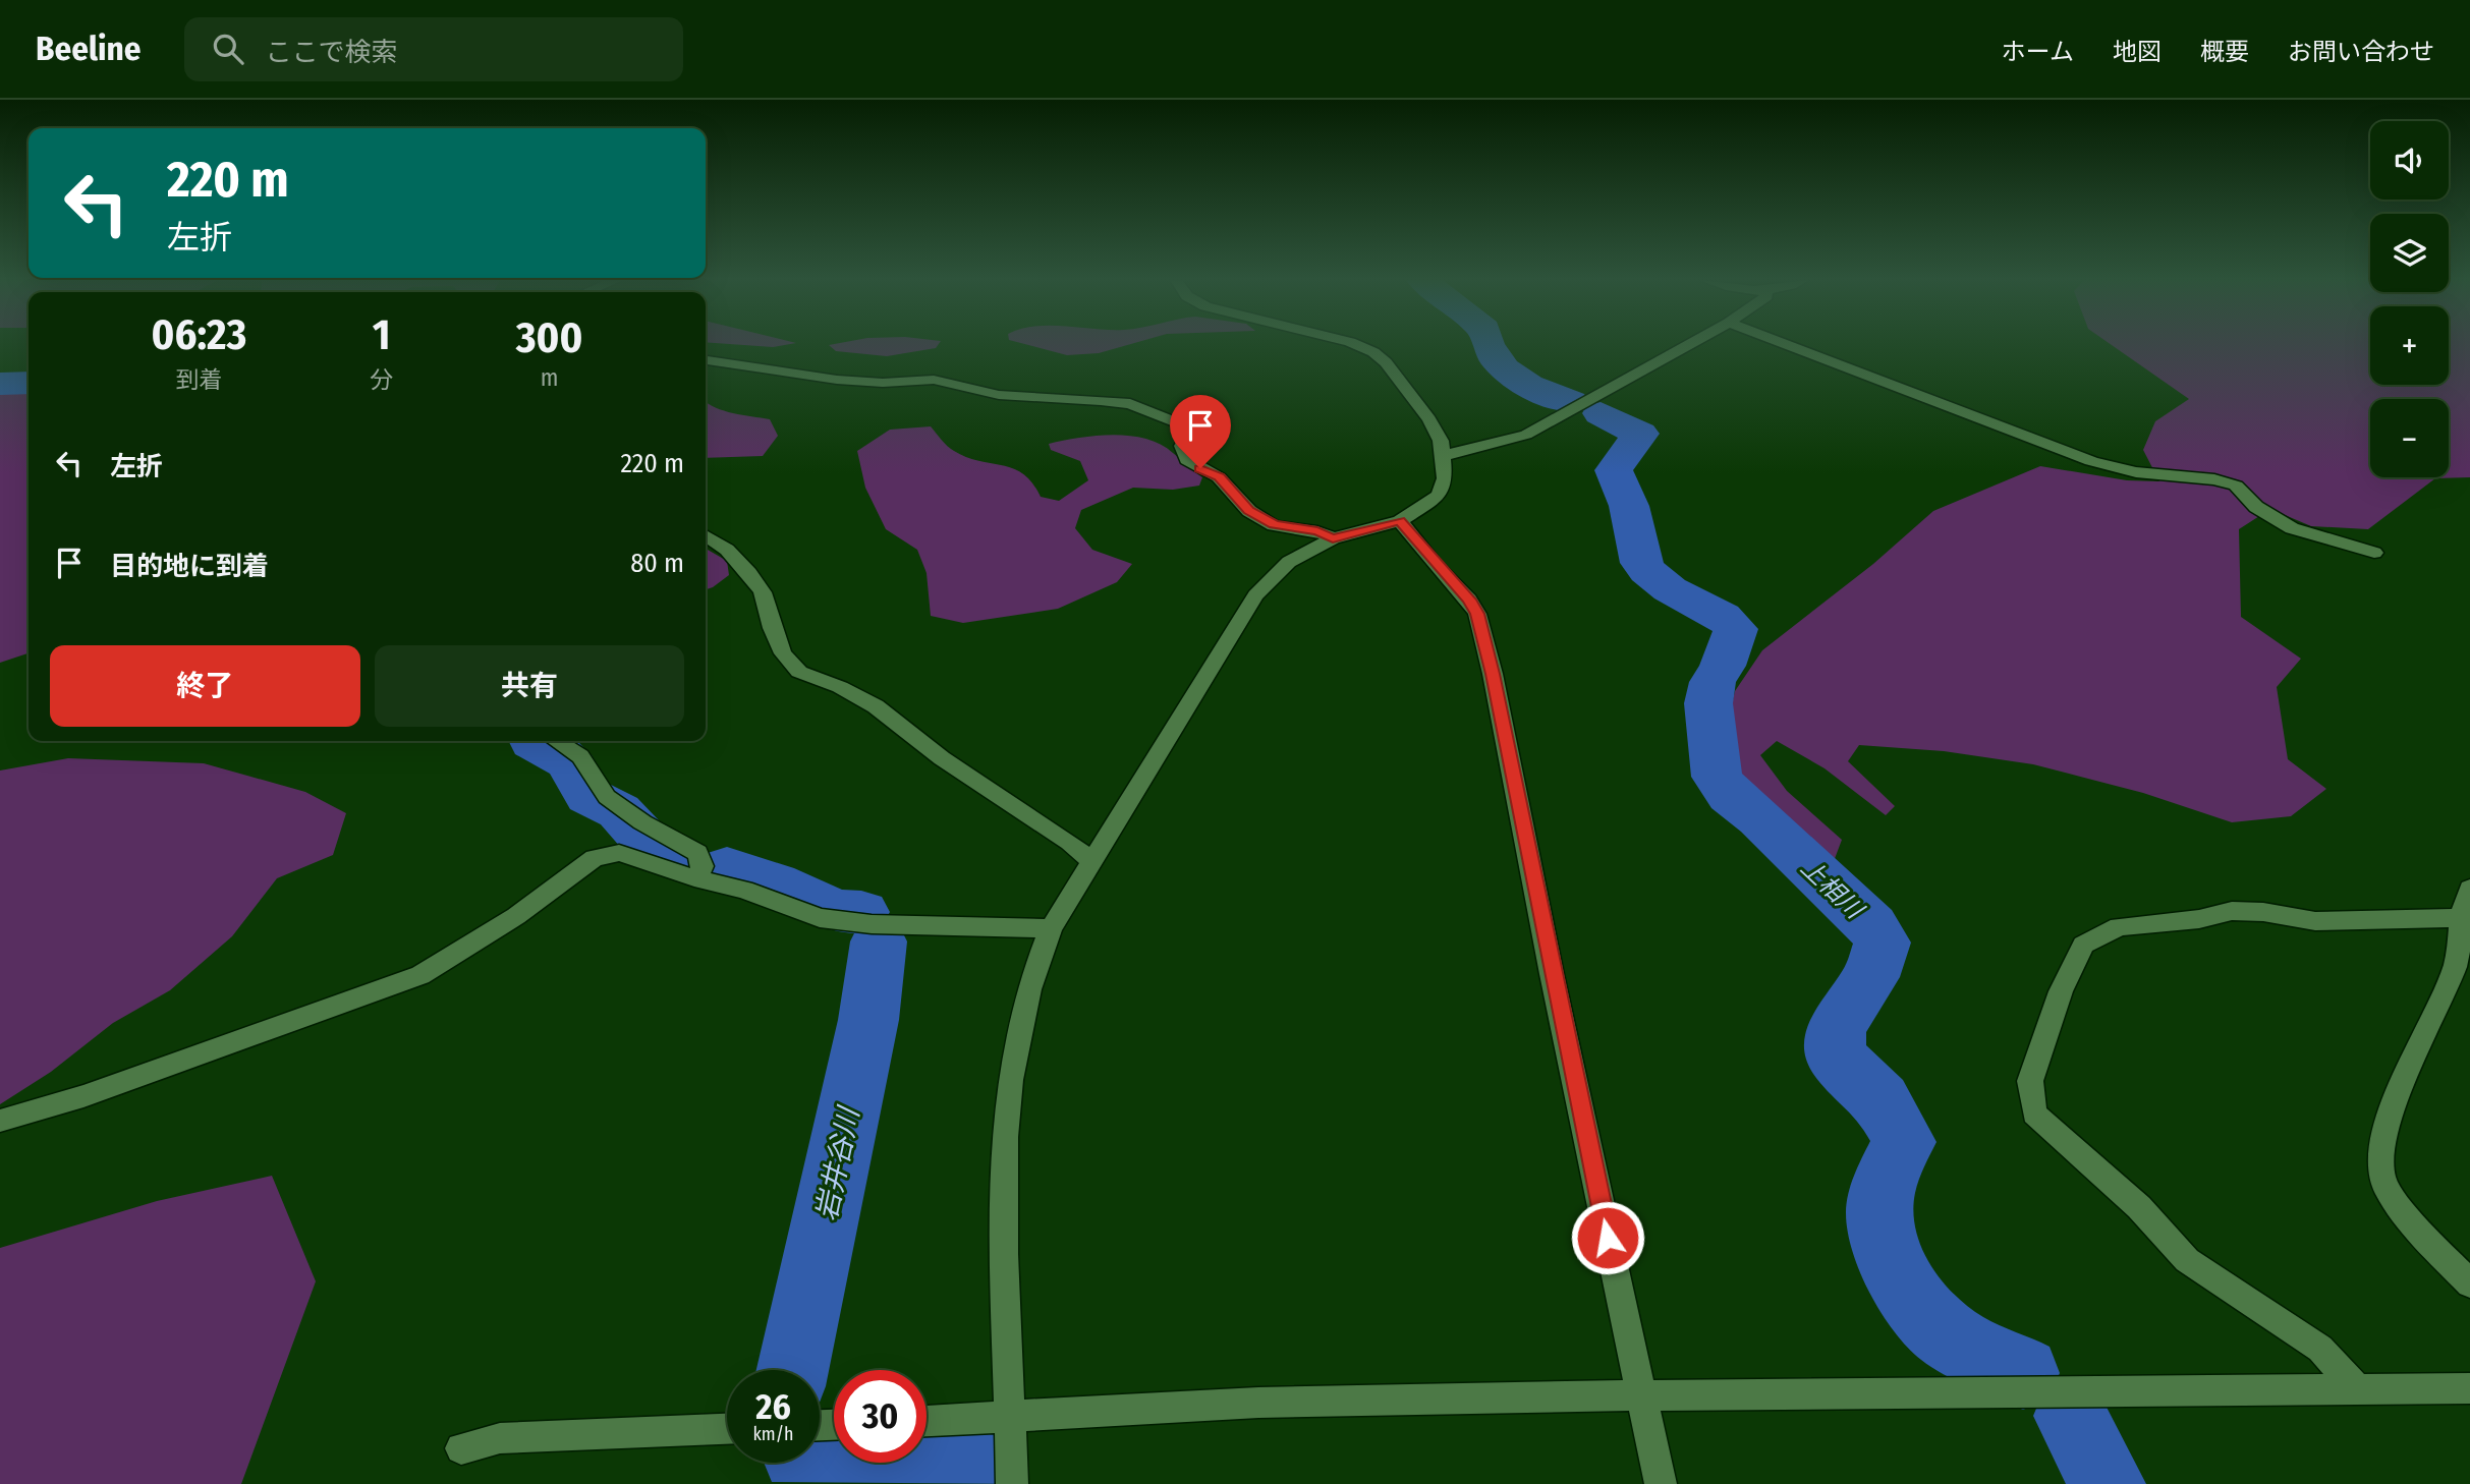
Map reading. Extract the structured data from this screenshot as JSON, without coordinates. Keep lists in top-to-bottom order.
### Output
{
  "water": ["上相川", "岩井谷川"],
  "page": {
    "header": "Beeline",
    "search": "ここで検索",
    "nav": [
      "ホーム",
      "地図",
      "概要",
      "お問い合わせ"
    ],
    "map_buttons": ["+", "−"],
    "turn": ["220 m", "左折"],
    "eta": [
      "06:23",
      "到着",
      "1",
      "分",
      "300",
      "m"
    ],
    "list": [
      {
        "name": "左折",
        "value": "220 m"
      },
      {
        "name": "目的地に到着",
        "value": "80 m"
      }
    ],
    "buttons": ["終了", "共有"],
    "speed": "26 km/h",
    "limit": "30"
  }
}
